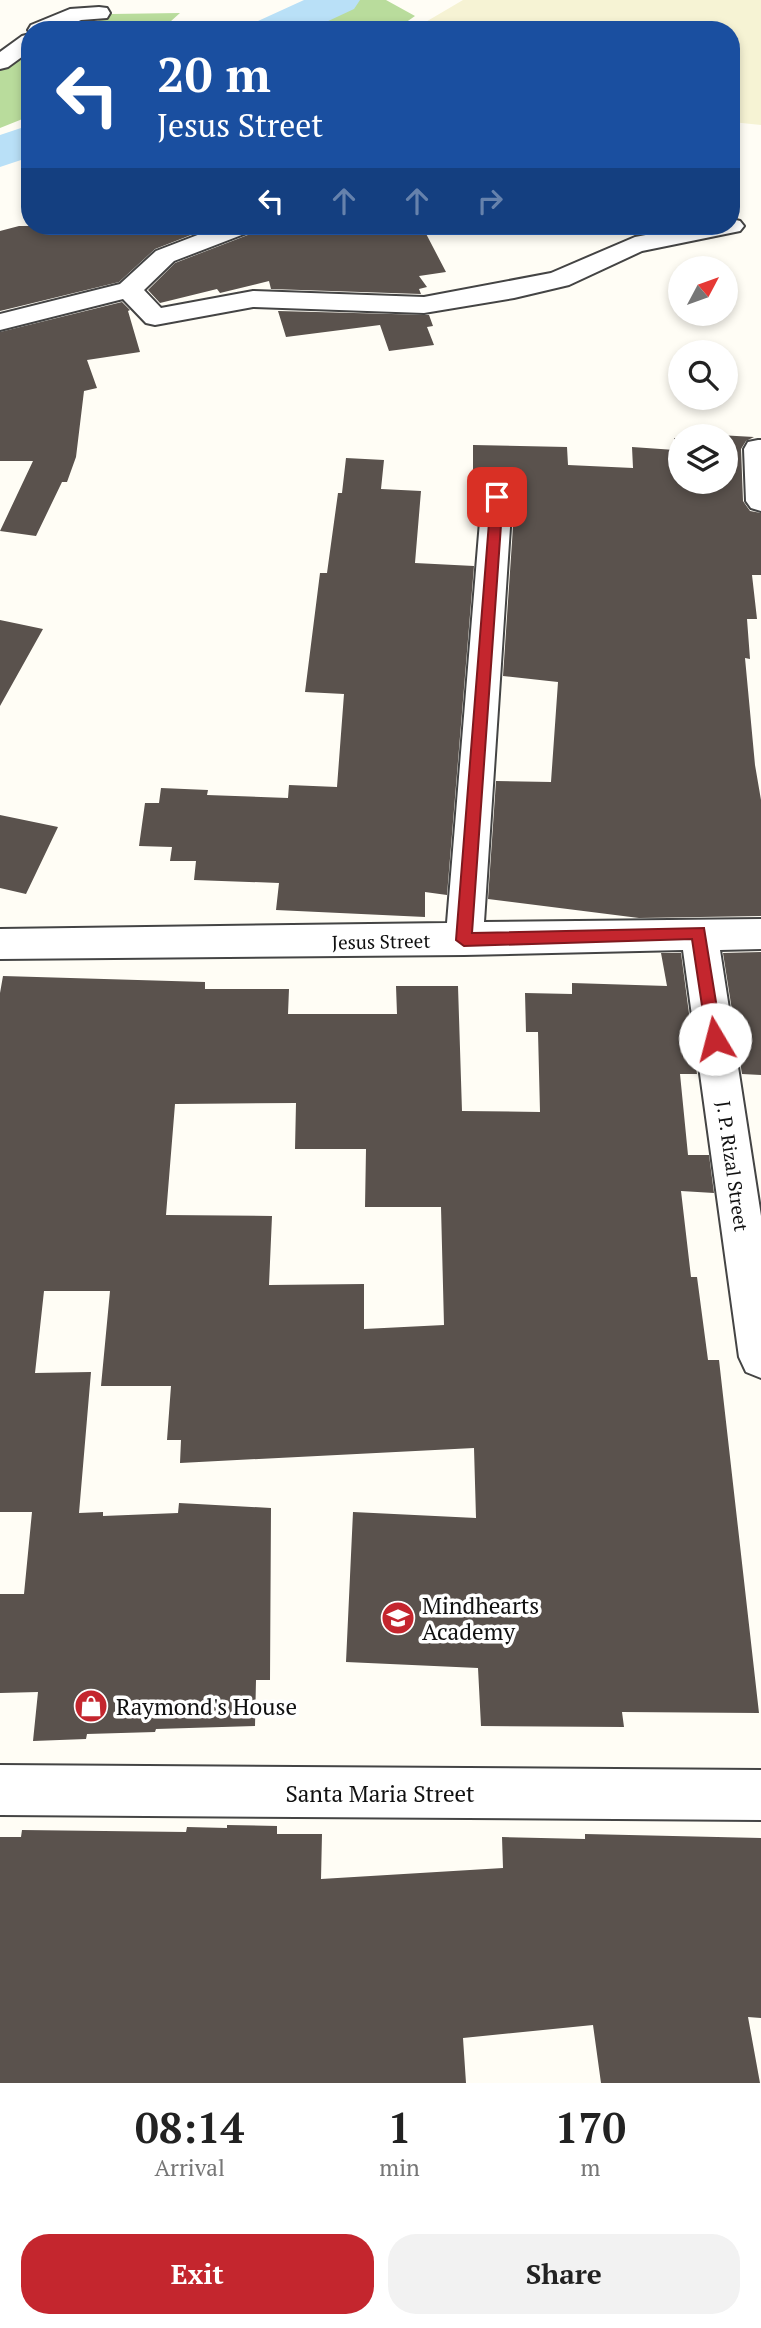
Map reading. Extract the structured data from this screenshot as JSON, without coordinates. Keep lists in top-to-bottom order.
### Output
{
  "streets": {
    "street": ["Jesus Street", "J. P. Rizal Street", "Santa Maria Street"]
  },
  "crossings": [
    ["Jesus Street", "J. P. Rizal Street"]
  ],
  "places": {
    "school or university": ["Mindhearts Academy"],
    "shop": ["Raymond's House"]
  },
  "north": "top right",
  "page": {
    "turn": ["20 m", "Jesus Street"],
    "eta": [
      "08:14",
      "Arrival",
      "1",
      "min",
      "170",
      "m"
    ],
    "buttons": ["Exit", "Share"]
  }
}
